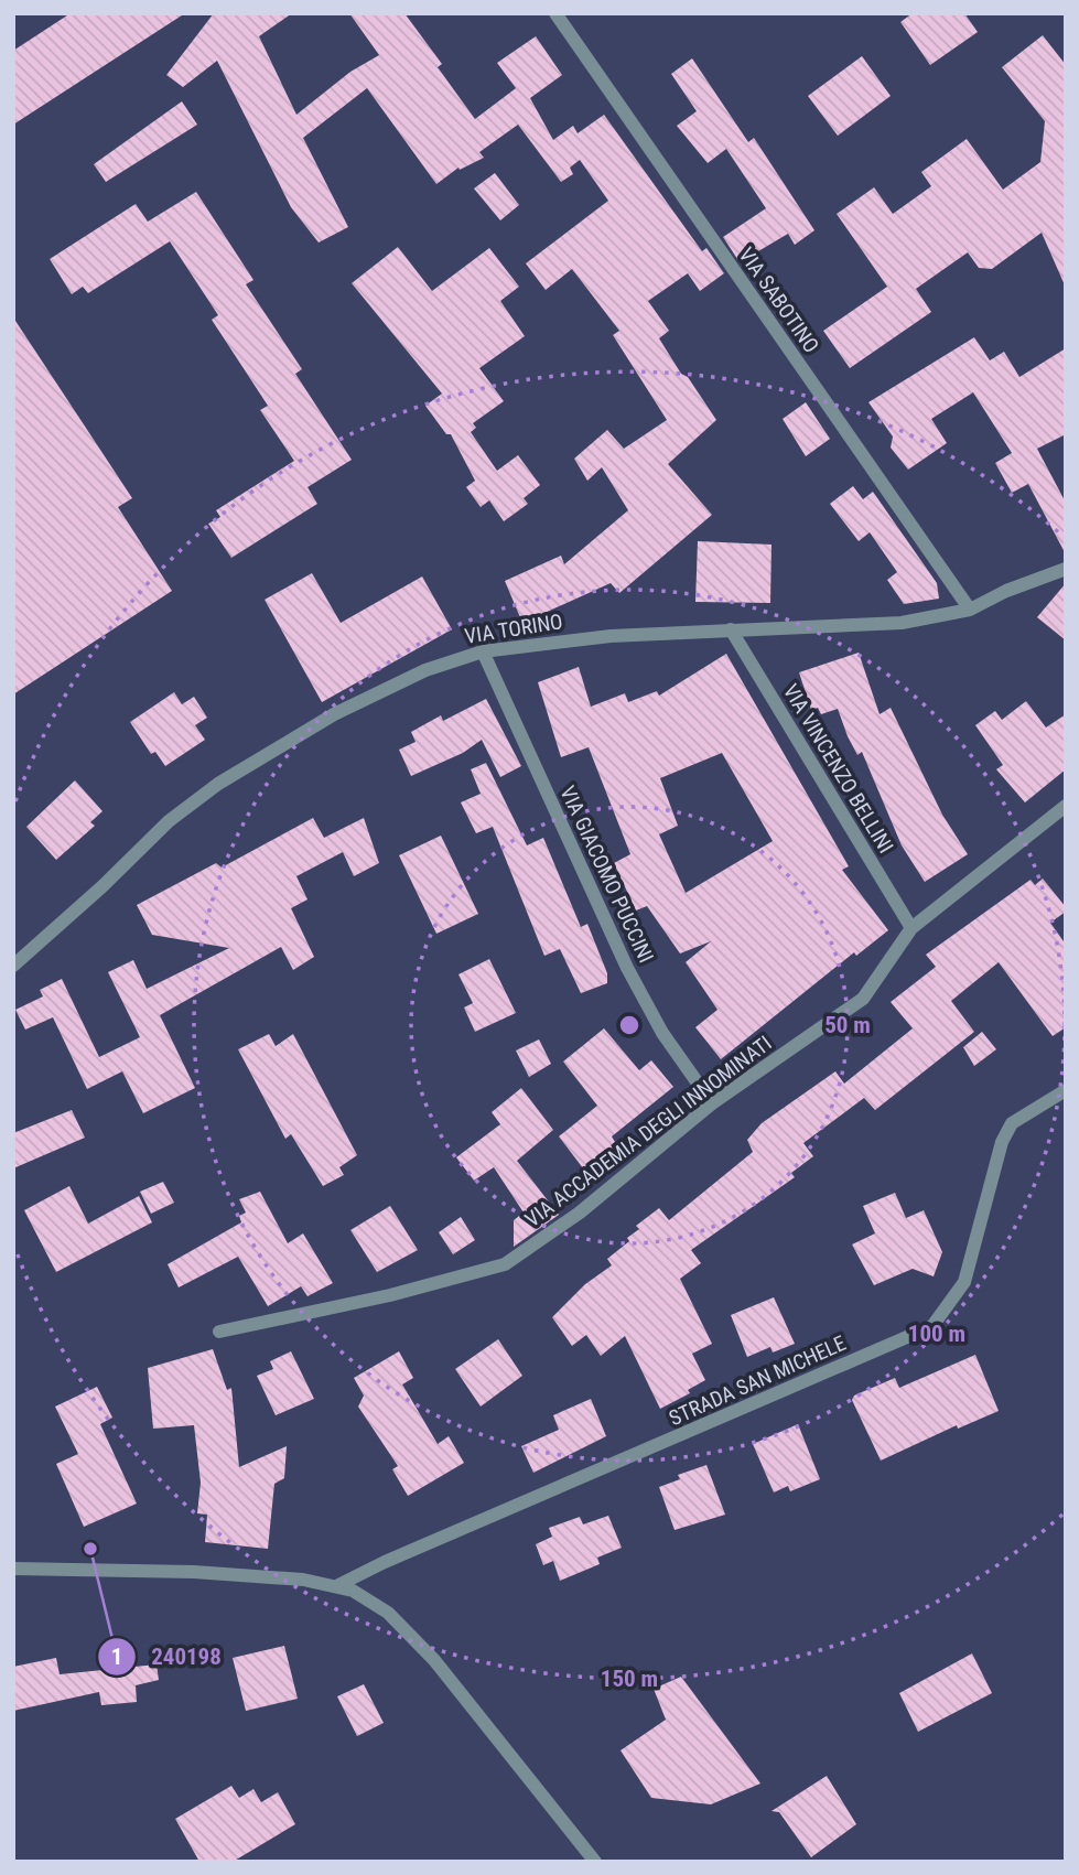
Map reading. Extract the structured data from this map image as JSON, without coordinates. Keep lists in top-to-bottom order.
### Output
{
  "streets": {
    "street": [
      "VIA SABOTINO",
      "VIA TORINO",
      "VIA VINCENZO BELLINI",
      "VIA GIACOMO PUCCINI",
      "VIA ACCADEMIA DEGLI INNOMINATI",
      "STRADA SAN MICHELE"
    ]
  },
  "crossings": [
    ["VIA SABOTINO", "VIA TORINO"],
    ["VIA TORINO", "VIA VINCENZO BELLINI"],
    ["VIA TORINO", "VIA GIACOMO PUCCINI"],
    ["VIA VINCENZO BELLINI", "VIA ACCADEMIA DEGLI INNOMINATI"],
    ["VIA GIACOMO PUCCINI", "VIA ACCADEMIA DEGLI INNOMINATI"]
  ],
  "places": ["240198"],
  "rings": ["50 m", "100 m", "150 m"]
}
